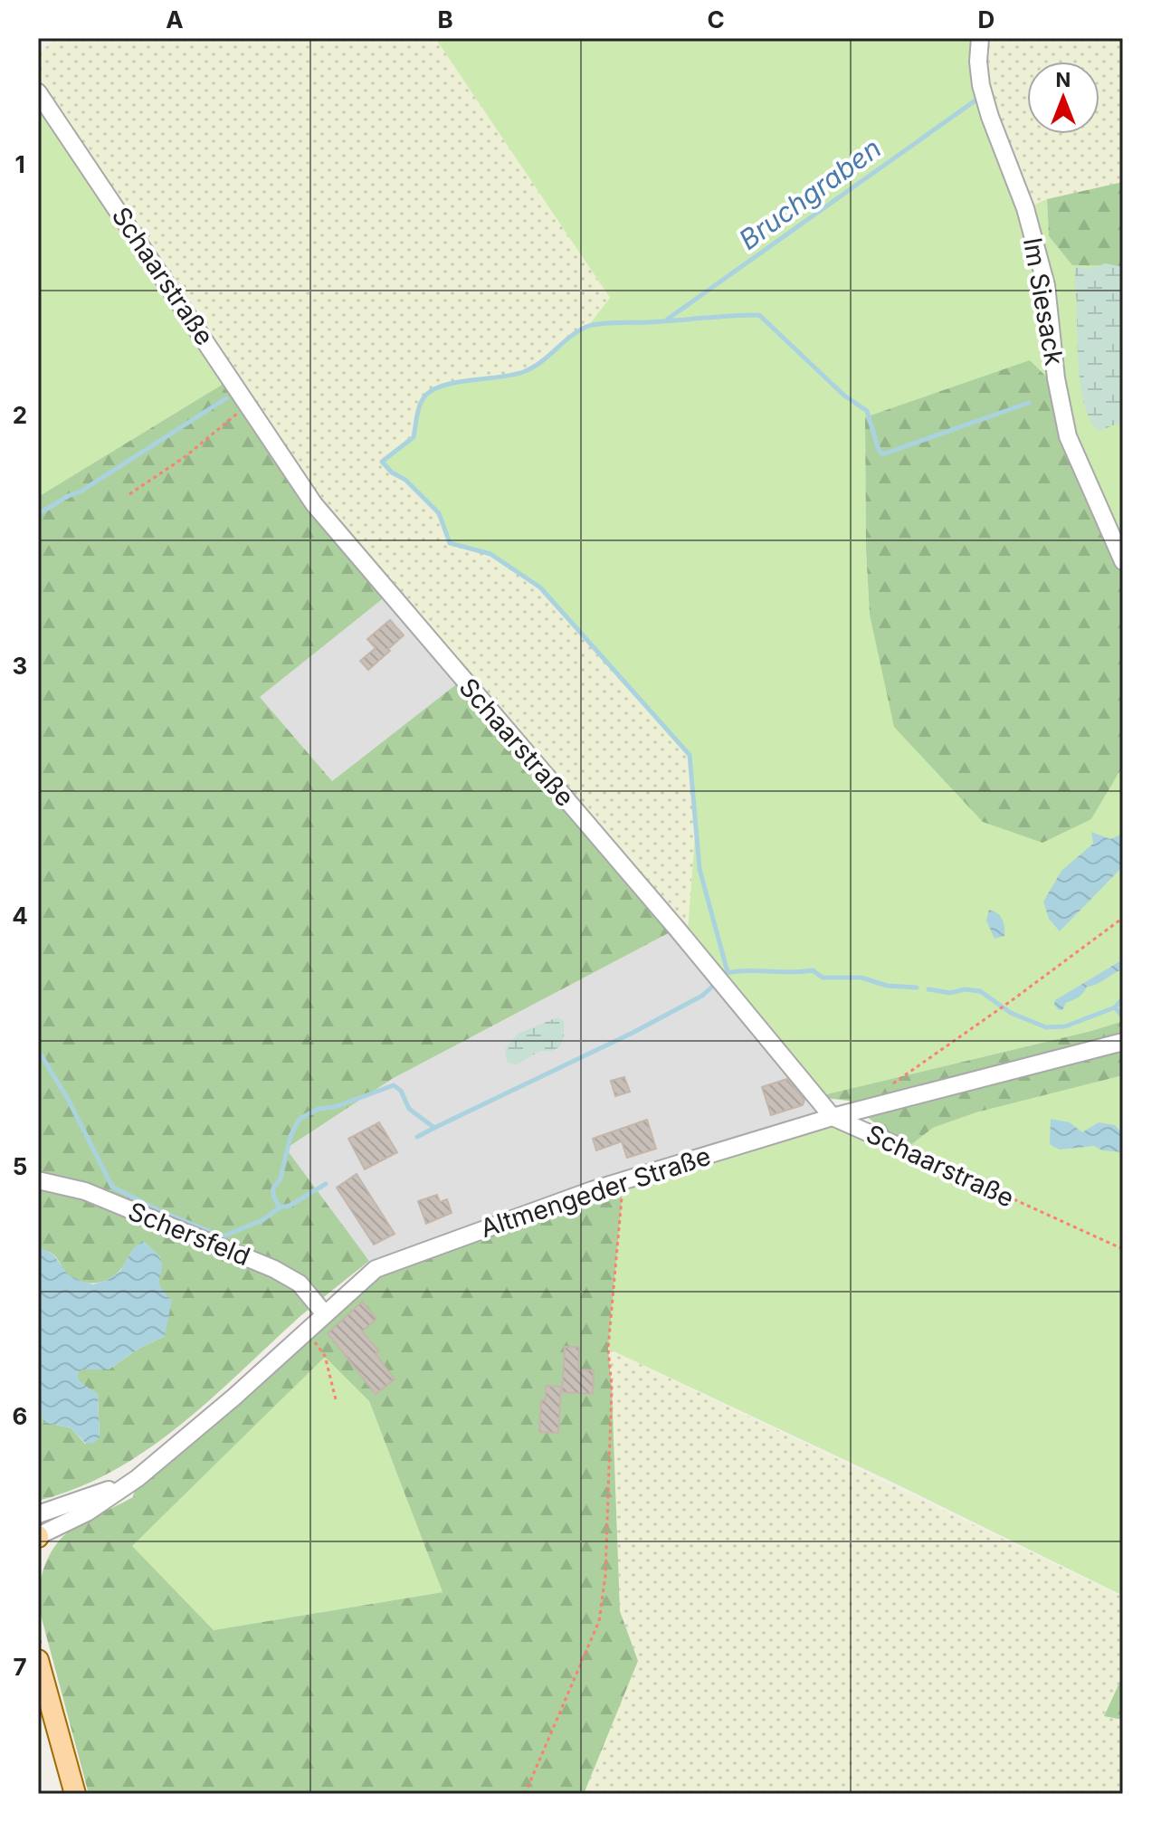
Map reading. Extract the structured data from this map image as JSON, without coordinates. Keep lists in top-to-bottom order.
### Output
{
  "streets": {
    "street": [
      "Schaarstraße",
      "Im Siesack",
      "Altmengeder Straße",
      "Schersfeld"
    ]
  },
  "crossings": [
    ["Schaarstraße", "Altmengeder Straße"],
    ["Altmengeder Straße", "Schersfeld"]
  ],
  "water": ["Bruchgraben"],
  "north": "top",
  "grid": {
    "columns": [
      "A",
      "B",
      "C",
      "D"
    ],
    "rows": [
      "1",
      "2",
      "3",
      "4",
      "5",
      "6",
      "7"
    ]
  }
}
